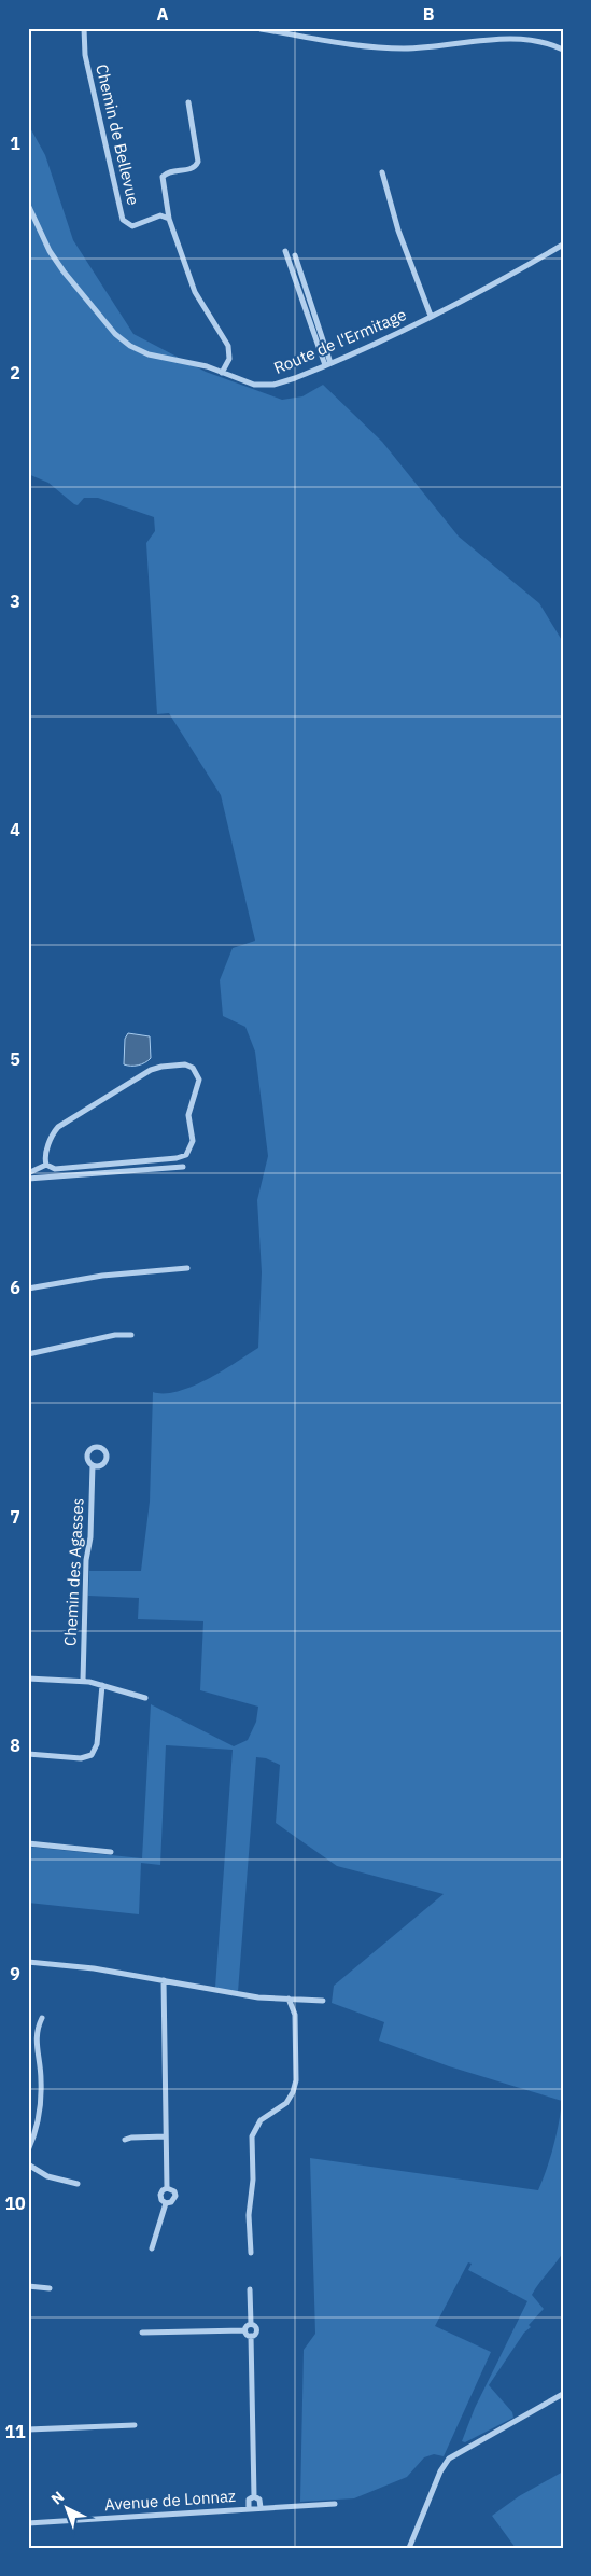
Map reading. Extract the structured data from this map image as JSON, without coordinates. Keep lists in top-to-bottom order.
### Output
{
  "streets": {
    "street": [
      "Chemin de Bellevue",
      "Route de l'Ermitage",
      "Chemin des Agasses",
      "Avenue de Lonnaz"
    ]
  },
  "north": "top left",
  "grid": {
    "columns": ["A", "B"],
    "rows": [
      "1",
      "2",
      "3",
      "4",
      "5",
      "6",
      "7",
      "8",
      "9",
      "10",
      "11"
    ]
  }
}
